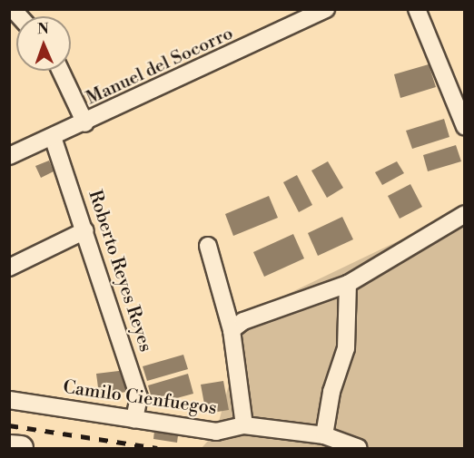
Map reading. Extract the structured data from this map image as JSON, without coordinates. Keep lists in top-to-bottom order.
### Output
{
  "streets": {
    "street": ["Manuel del Socorro", "Roberto Reyes Reyes", "Camilo Cienfuegos"]
  },
  "crossings": [
    ["Manuel del Socorro", "Roberto Reyes Reyes"],
    ["Roberto Reyes Reyes", "Camilo Cienfuegos"]
  ],
  "north": "top"
}
